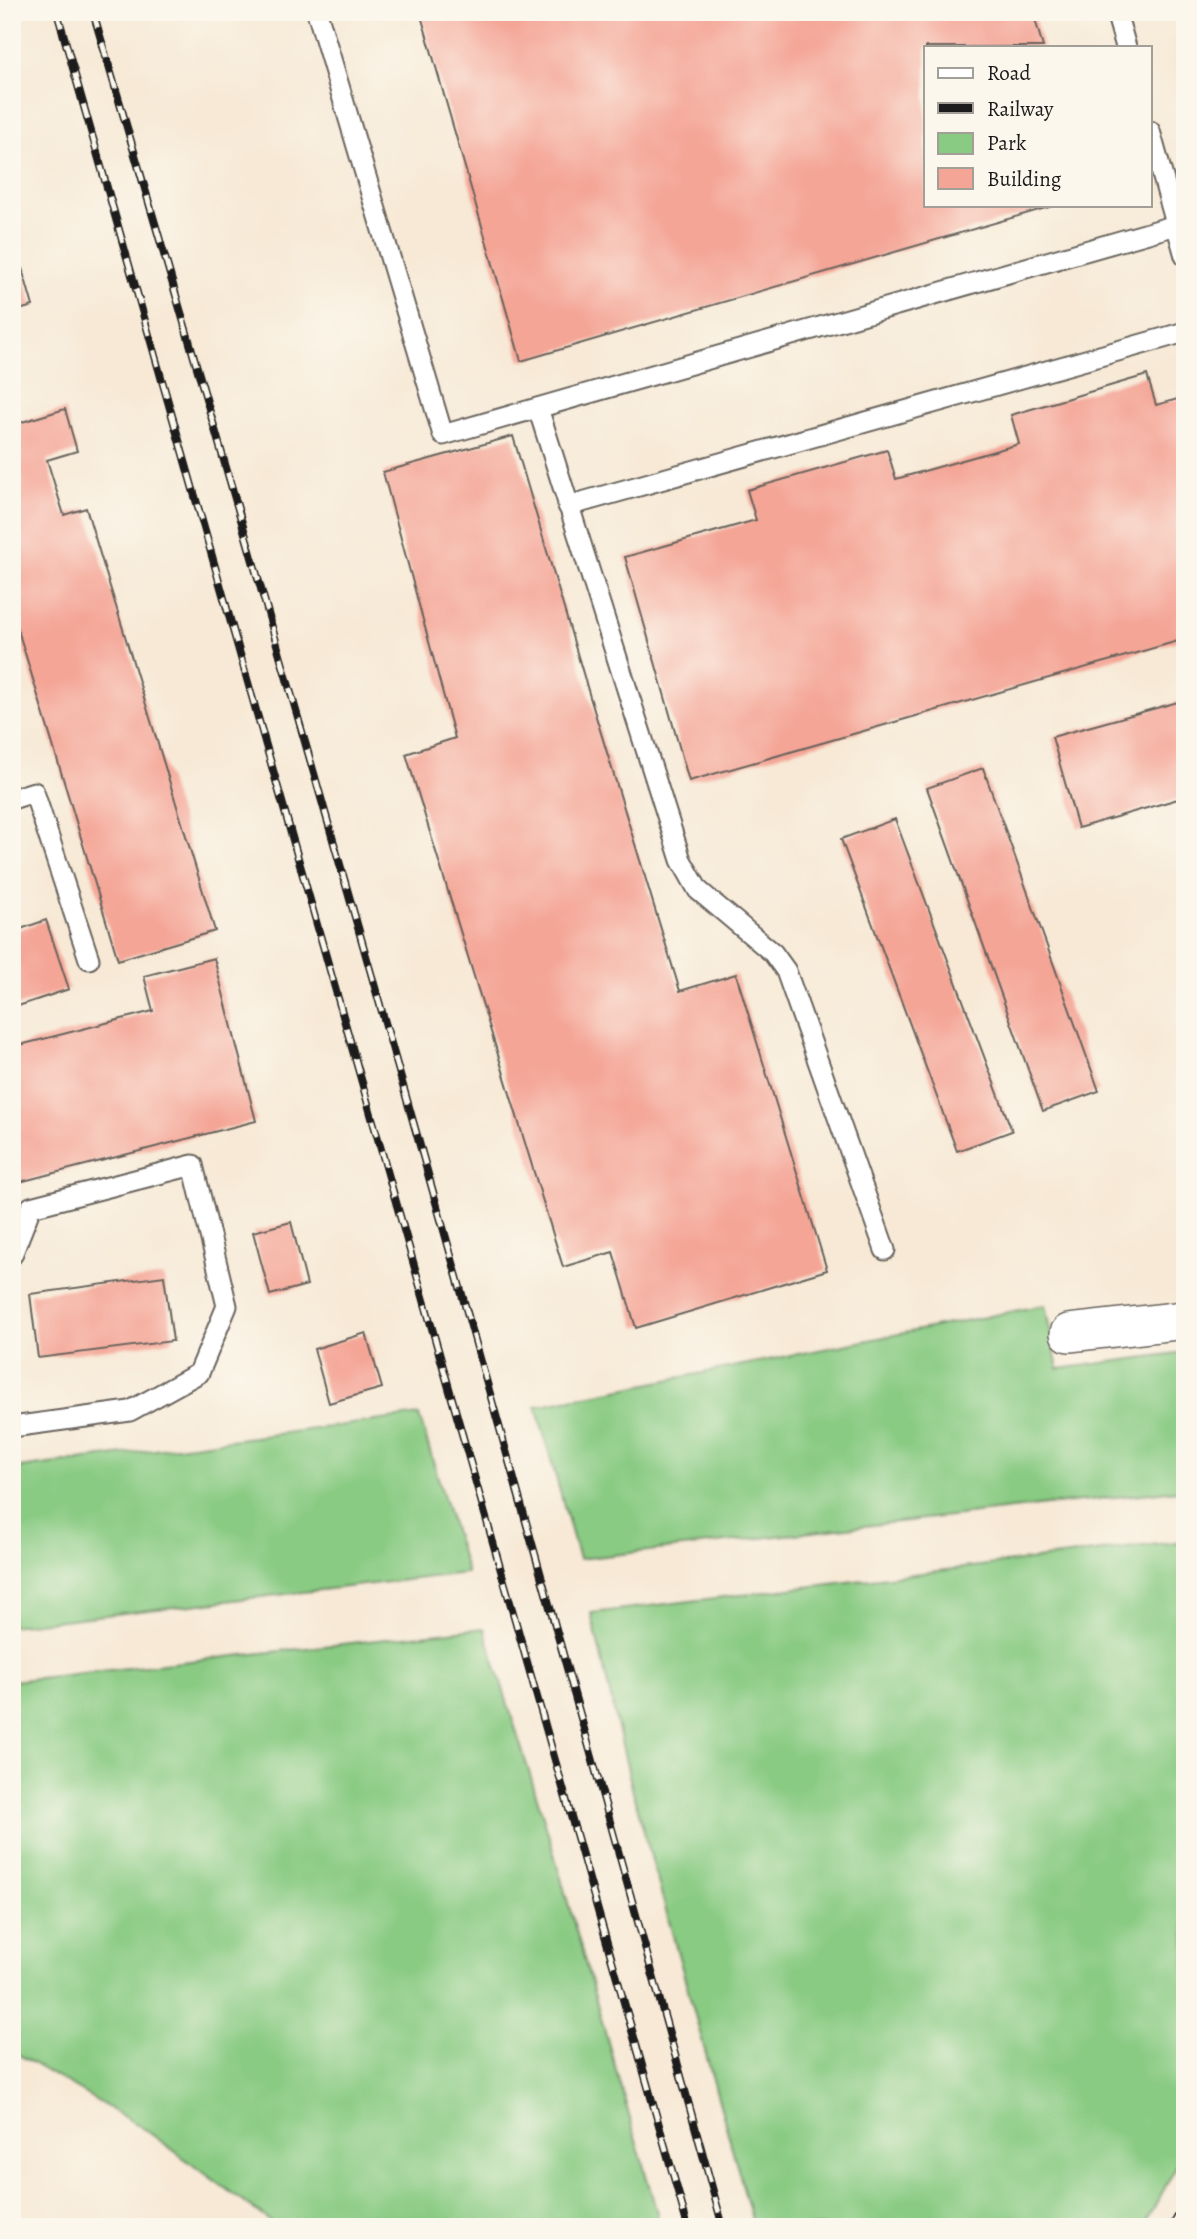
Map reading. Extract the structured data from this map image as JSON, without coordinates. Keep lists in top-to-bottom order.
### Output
{
  "legend": [
    "Road",
    "Railway",
    "Park",
    "Building"
  ]
}
